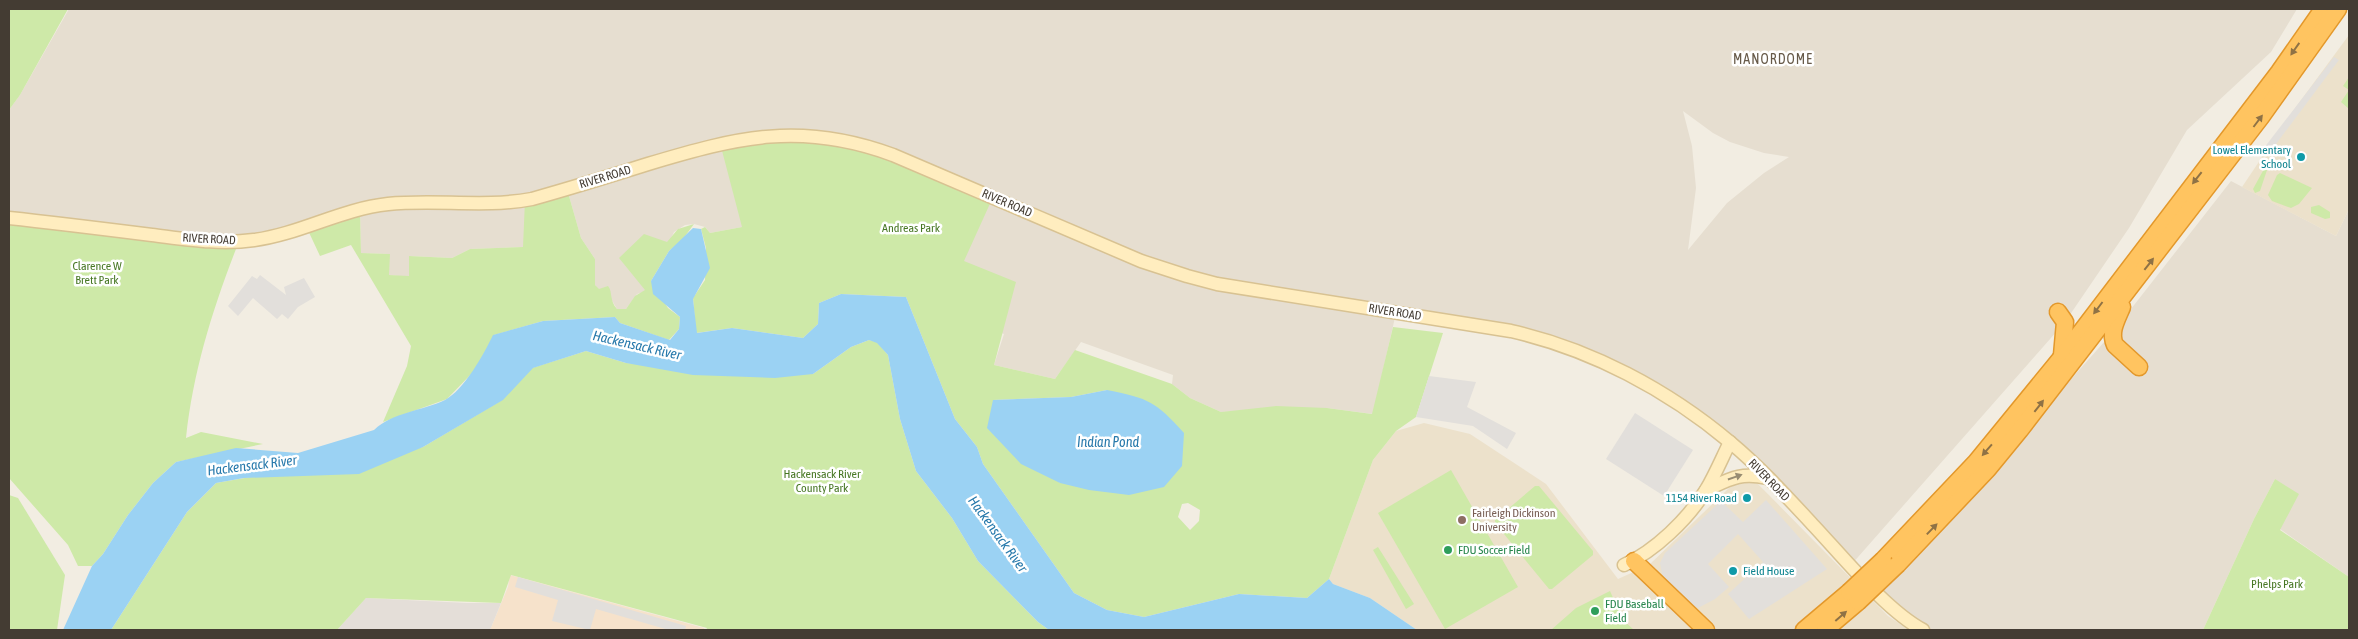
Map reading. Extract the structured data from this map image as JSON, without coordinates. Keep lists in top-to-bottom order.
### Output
{
  "streets": {
    "main road": ["RIVER ROAD"]
  },
  "districts": ["MANORDOME"],
  "water": ["Hackensack River", "Indian Pond"],
  "parks": [
    "Andreas Park",
    "Clarence W Brett Park",
    "Hackensack River County Park",
    "Phelps Park"
  ],
  "places": [
    "Lowel Elementary School",
    "1154 River Road",
    "Fairleigh Dickinson University",
    "FDU Soccer Field",
    "Field House",
    "FDU Baseball Field"
  ]
}
